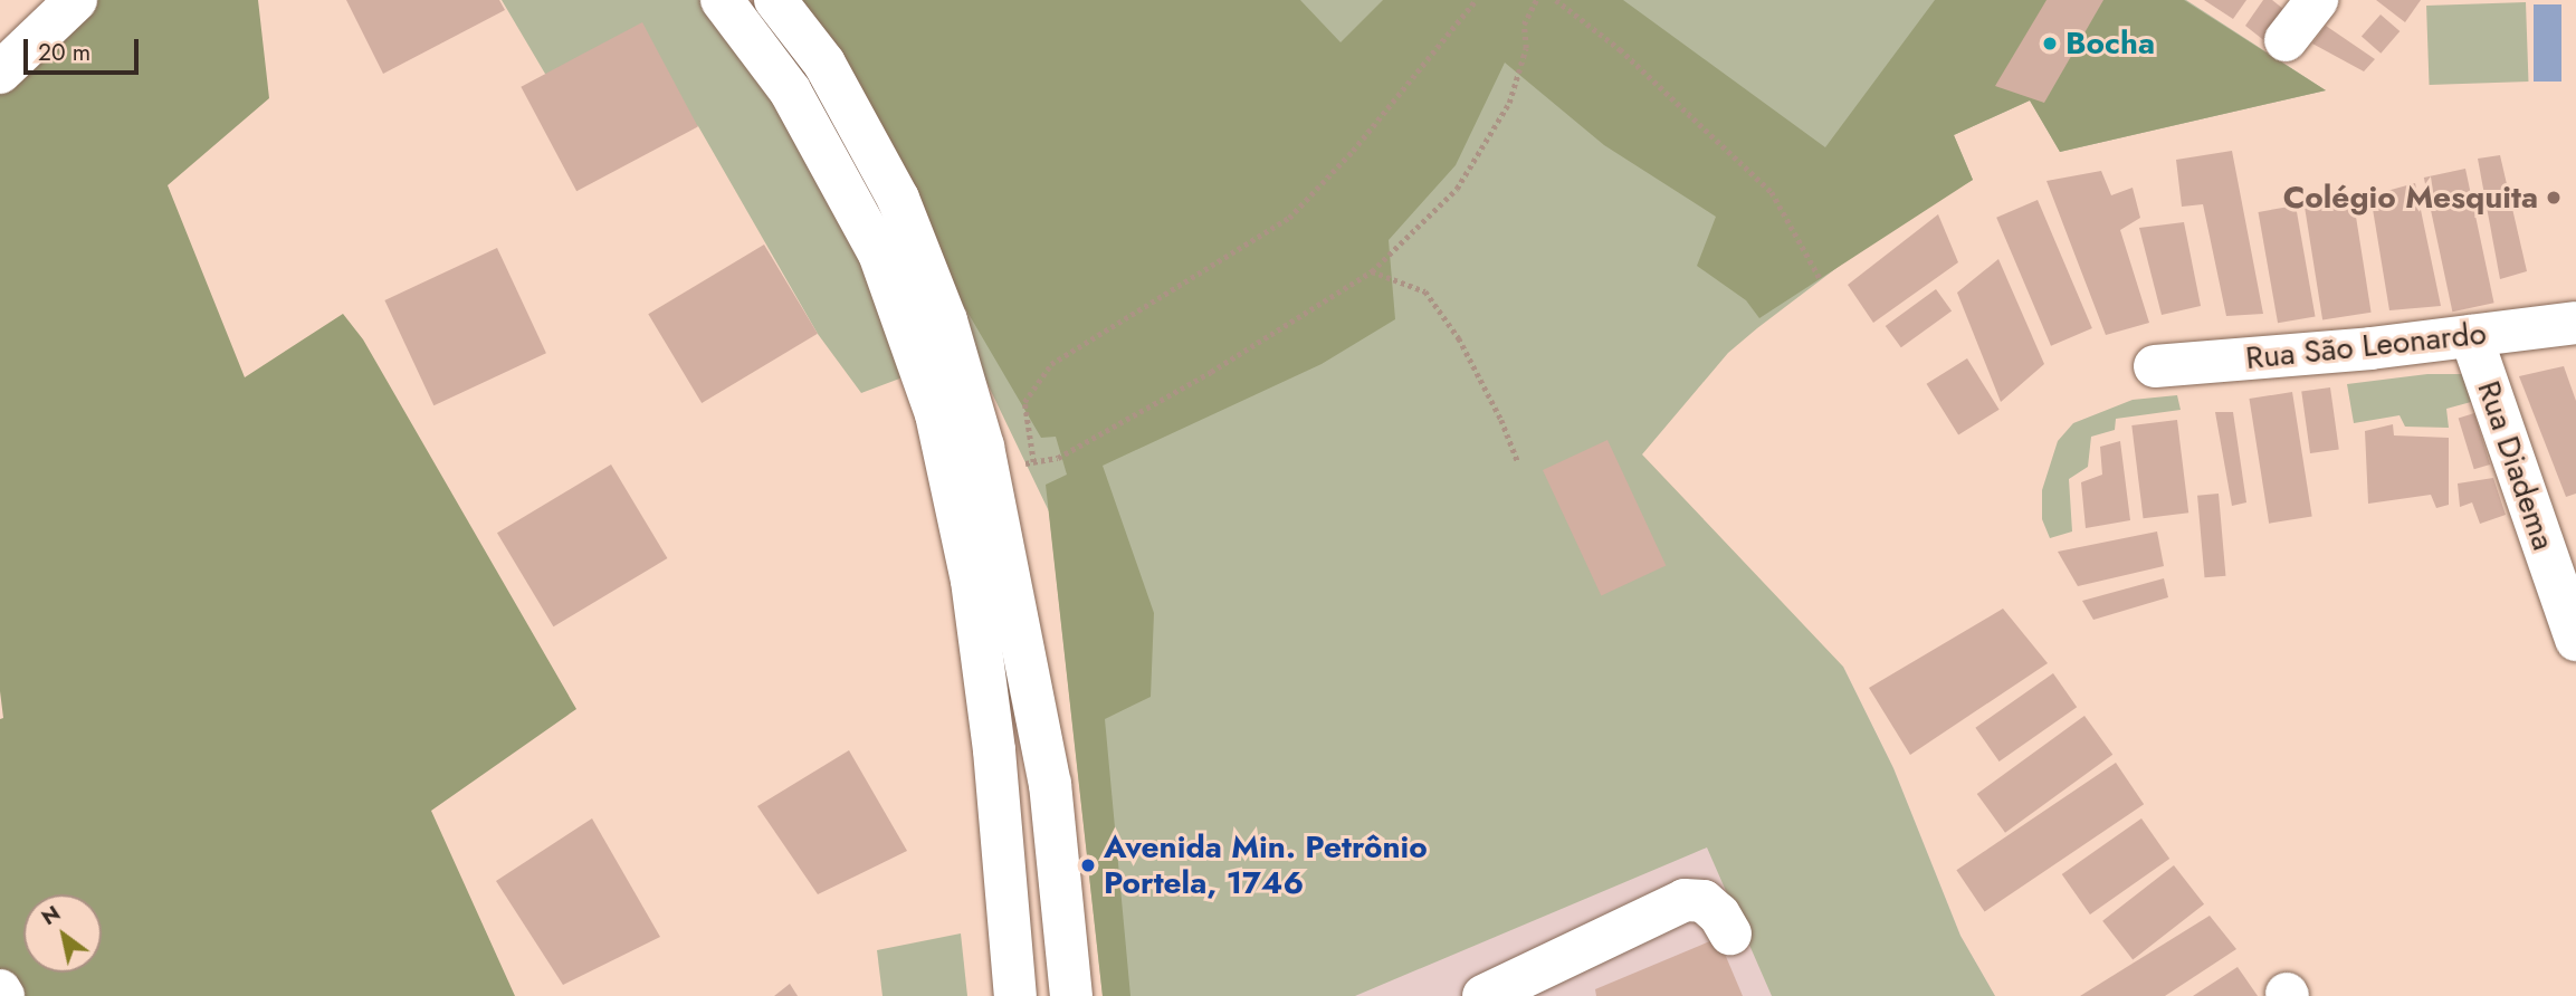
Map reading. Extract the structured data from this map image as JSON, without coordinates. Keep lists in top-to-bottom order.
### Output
{
  "streets": {
    "street": ["Rua São Leonardo", "Rua Diadema"]
  },
  "crossings": [
    ["Rua São Leonardo", "Rua Diadema"]
  ],
  "places": ["Bocha", "Colégio Mesquita", "Avenida Min. Petrônio Portela, 1746"],
  "scale_bar": "20 m",
  "north": "top left"
}
